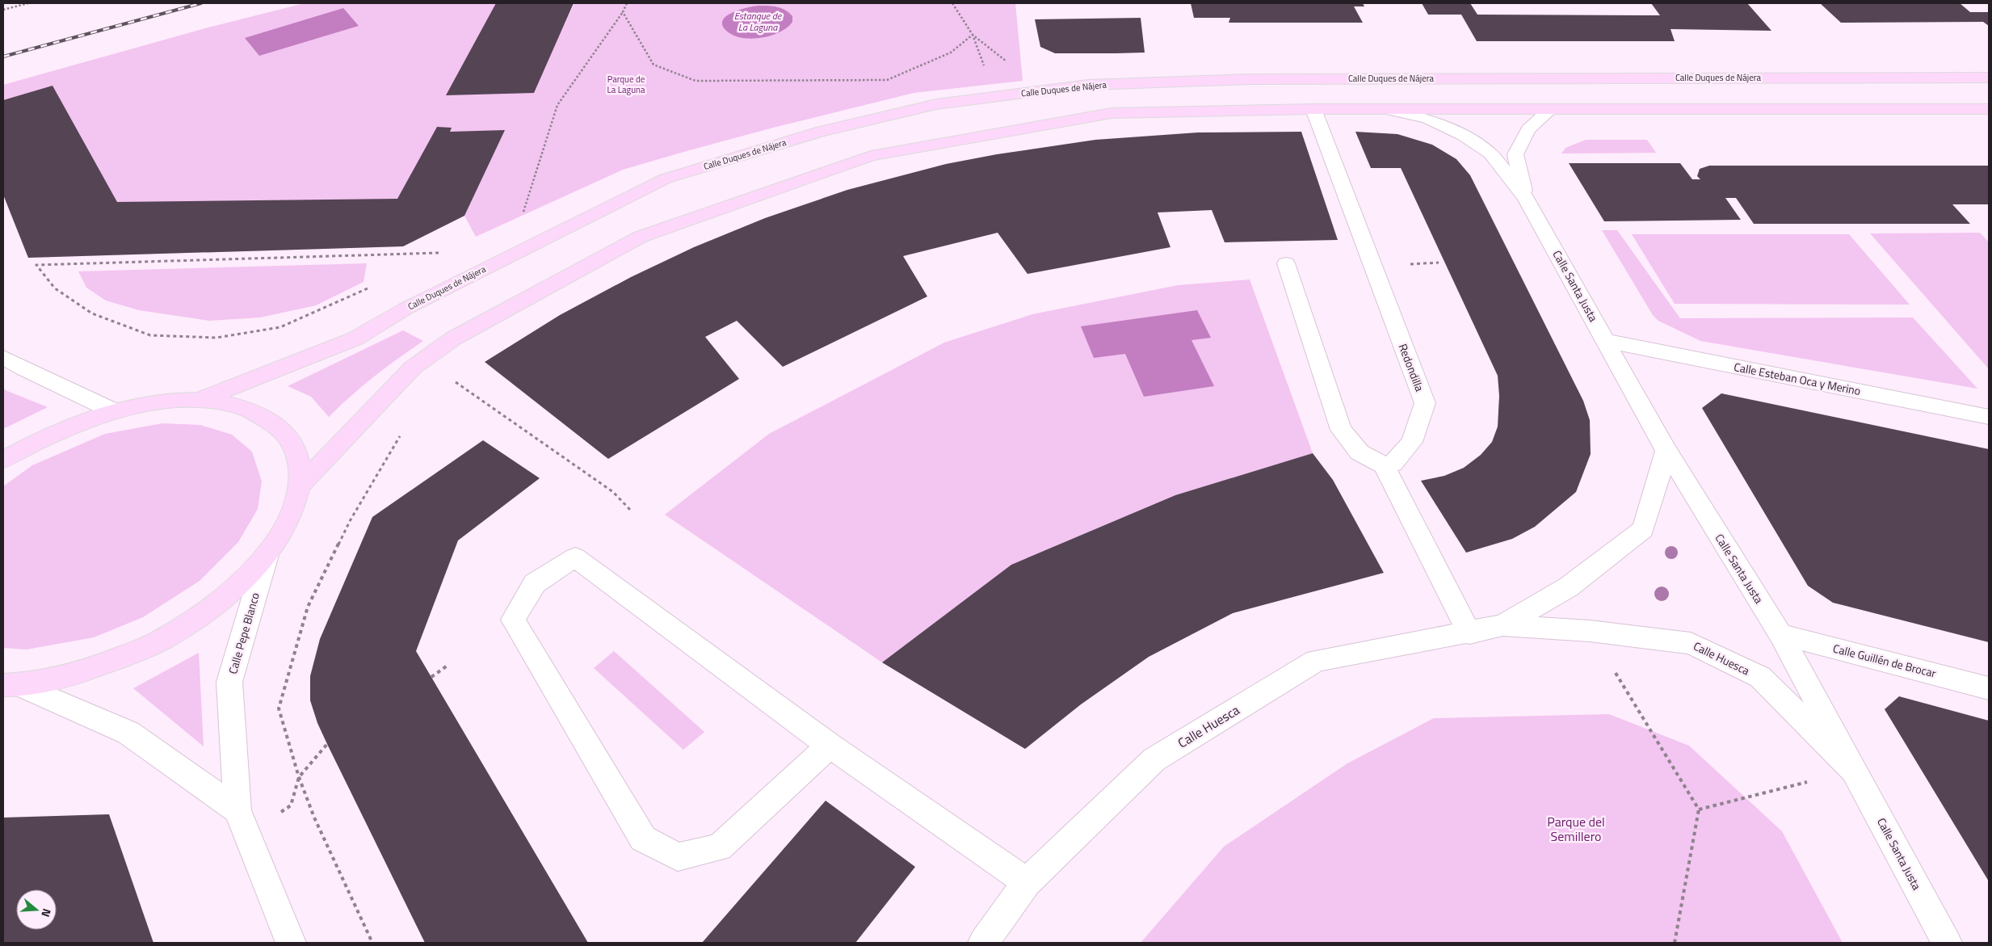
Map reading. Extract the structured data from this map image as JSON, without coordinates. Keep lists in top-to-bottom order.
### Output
{
  "streets": {
    "main road": ["Calle Duques de Nájera"],
    "street": [
      "Calle Santa Justa",
      "Redondilla",
      "Calle Esteban Oca y Merino",
      "Calle Pepe Blanco",
      "Calle Huesca",
      "Calle Guillén de Brocar"
    ]
  },
  "crossings": [
    ["Calle Santa Justa", "Calle Esteban Oca y Merino"],
    ["Calle Santa Justa", "Calle Huesca"],
    ["Calle Santa Justa", "Calle Guillén de Brocar"]
  ],
  "water": ["Estanque de La Laguna"],
  "parks": ["Parque de La Laguna", "Parque del Semillero"],
  "north": "right"
}
